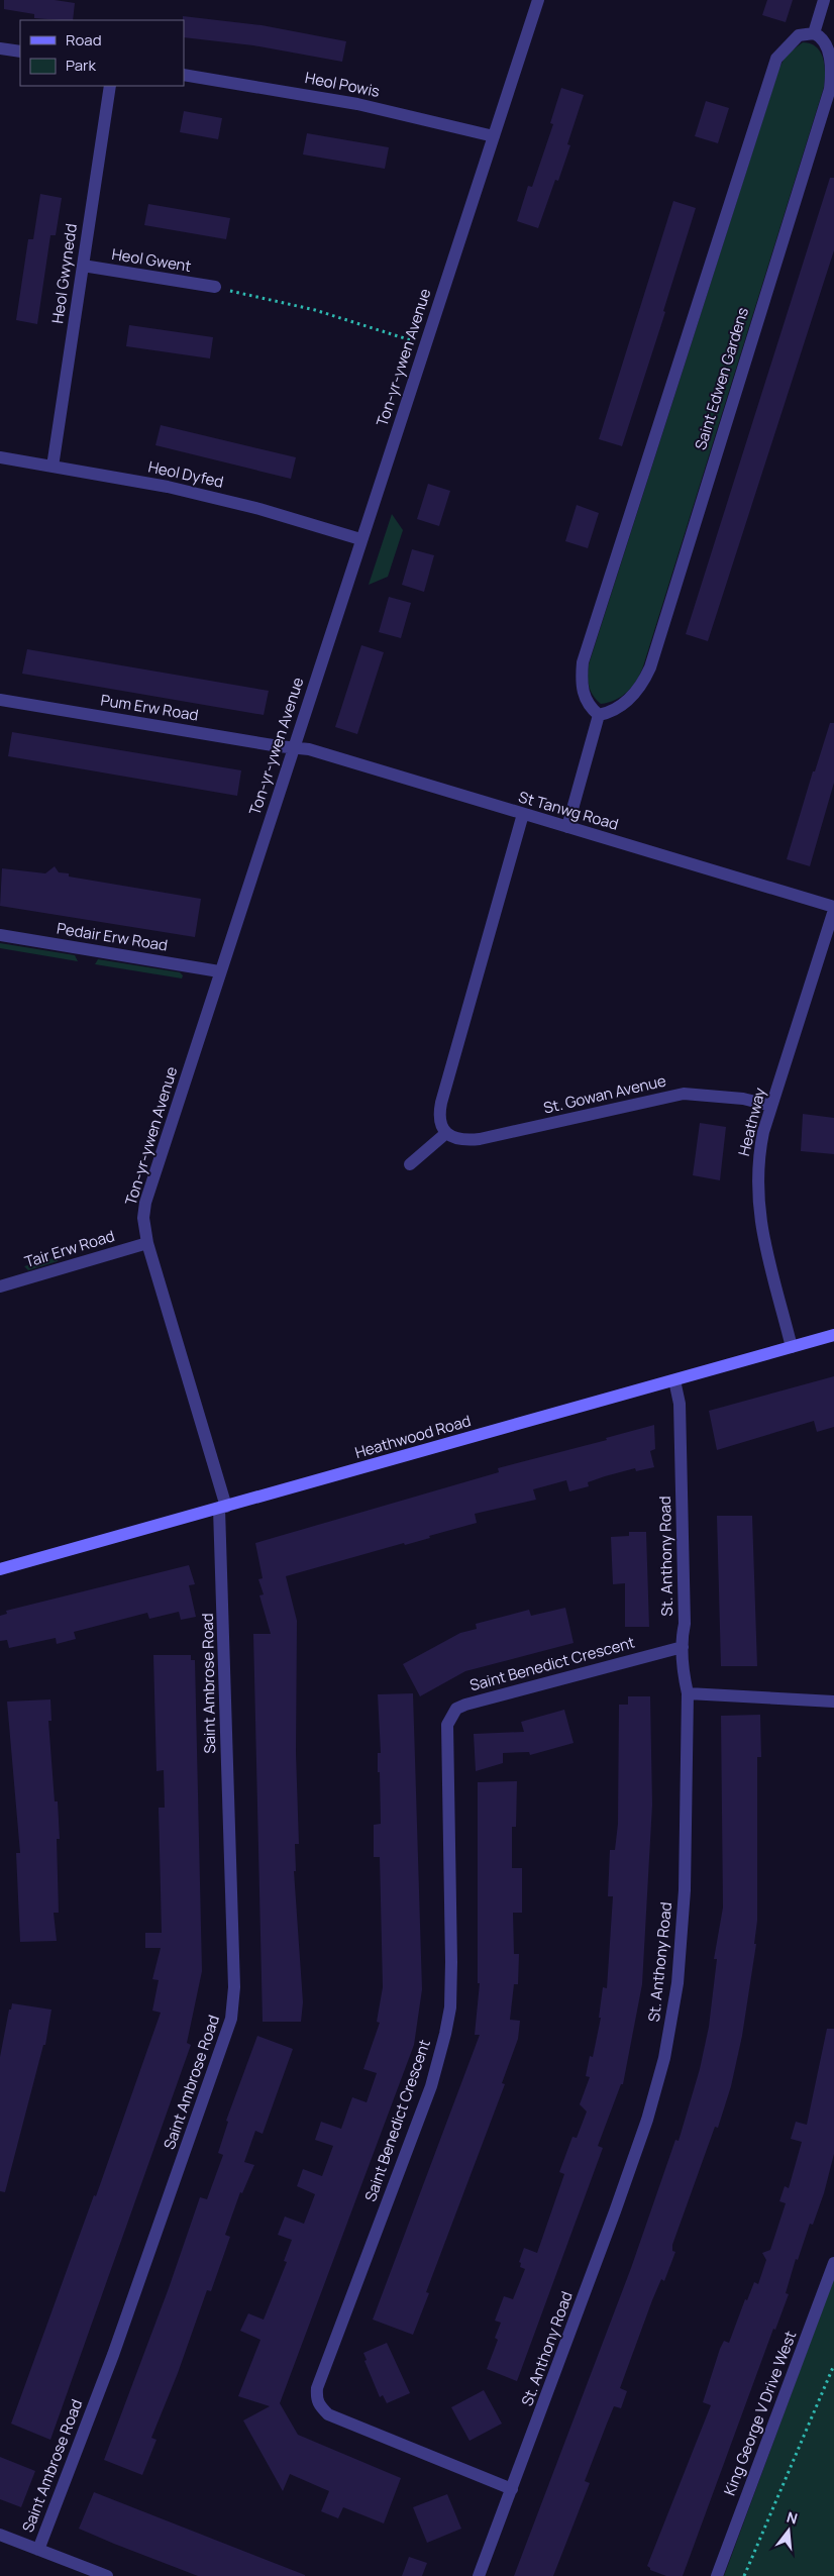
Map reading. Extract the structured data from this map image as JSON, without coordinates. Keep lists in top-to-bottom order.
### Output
{
  "streets": {
    "street": [
      "Heol Powis",
      "Heol Gwent",
      "Heol Gwynedd",
      "Ton-yr-ywen Avenue",
      "Saint Edwen Gardens",
      "Heol Dyfed",
      "Pum Erw Road",
      "St Tanwg Road",
      "Pedair Erw Road",
      "St. Gowan Avenue",
      "Heathway",
      "Tair Erw Road",
      "Heathwood Road",
      "St. Anthony Road",
      "Saint Benedict Crescent",
      "Saint Ambrose Road",
      "King George V Drive West"
    ]
  },
  "crossings": [
    ["Heol Powis", "Ton-yr-ywen Avenue"],
    ["Heol Gwent", "Heol Gwynedd"],
    ["Heol Gwynedd", "Heol Dyfed"],
    ["Ton-yr-ywen Avenue", "Heol Dyfed"],
    ["Ton-yr-ywen Avenue", "Pum Erw Road"],
    ["Ton-yr-ywen Avenue", "St Tanwg Road"],
    ["Ton-yr-ywen Avenue", "Pedair Erw Road"],
    ["Ton-yr-ywen Avenue", "Tair Erw Road"],
    ["Ton-yr-ywen Avenue", "Heathwood Road"],
    ["Ton-yr-ywen Avenue", "Saint Ambrose Road"],
    ["Pum Erw Road", "St Tanwg Road"],
    ["St Tanwg Road", "Heathway"],
    ["St. Gowan Avenue", "Heathway"],
    ["Heathway", "Heathwood Road"],
    ["Heathwood Road", "St. Anthony Road"],
    ["Heathwood Road", "Saint Ambrose Road"],
    ["St. Anthony Road", "Saint Benedict Crescent"]
  ],
  "legend": ["Road", "Park"],
  "north": "top"
}
